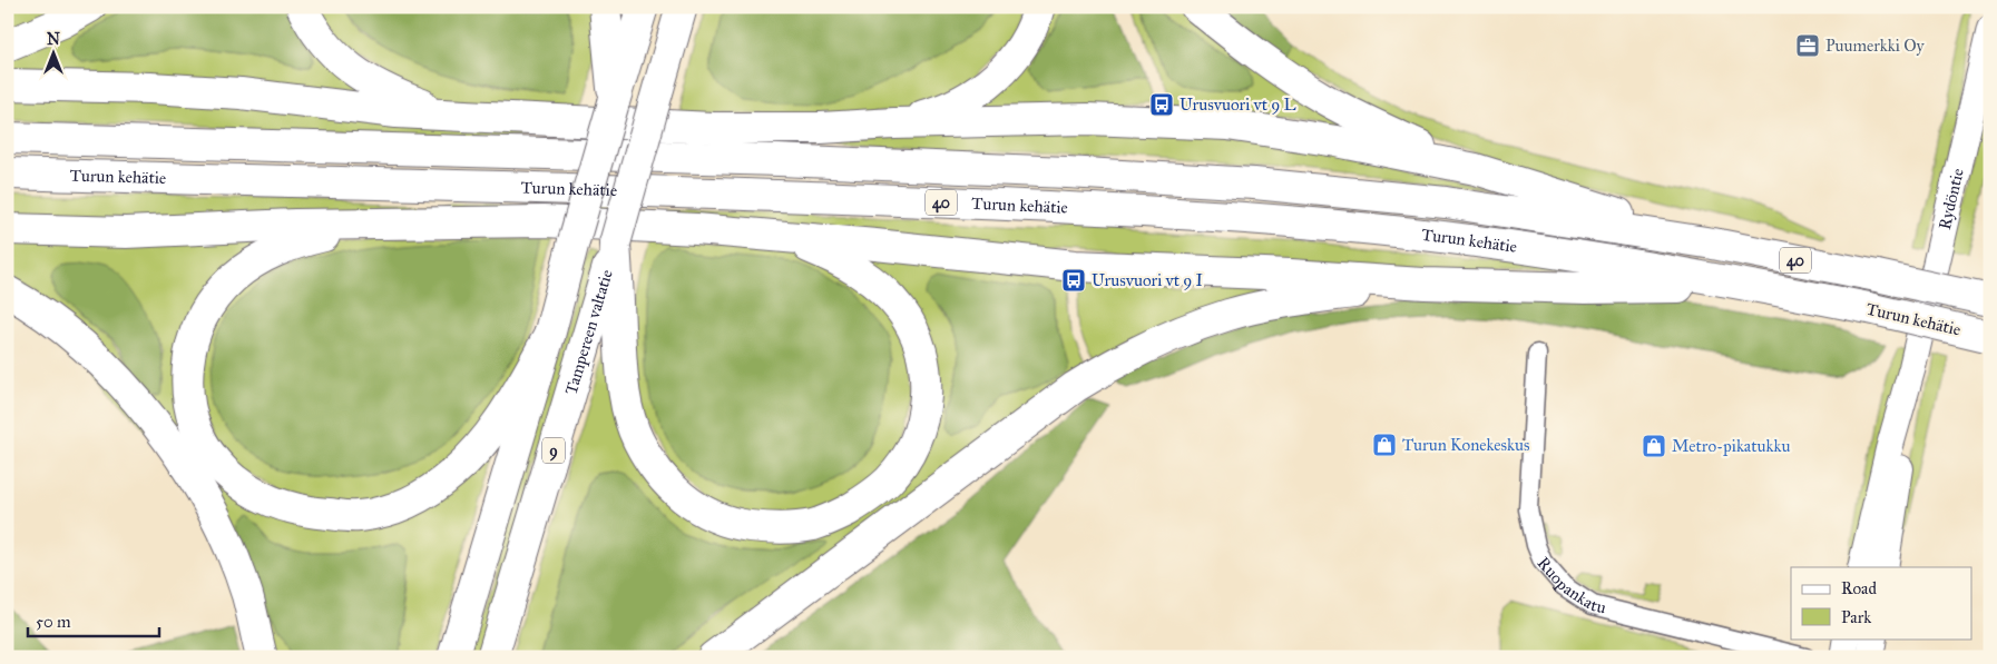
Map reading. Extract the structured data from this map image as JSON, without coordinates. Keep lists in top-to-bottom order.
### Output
{
  "streets": {
    "highway": [
      "Turun kehätie",
      "40",
      "Tampereen valtatie",
      "9"
    ],
    "street": ["Rydöntie", "Ruopankatu"]
  },
  "places": {
    "office": ["Puumerkki Oy"],
    "bus stop": ["Urusvuori vt 9 L", "Urusvuori vt 9 I"],
    "shop": ["Turun Konekeskus", "Metro-pikatukku"]
  },
  "legend": ["Road", "Park"],
  "scale_bar": "50 m",
  "north": "top"
}
